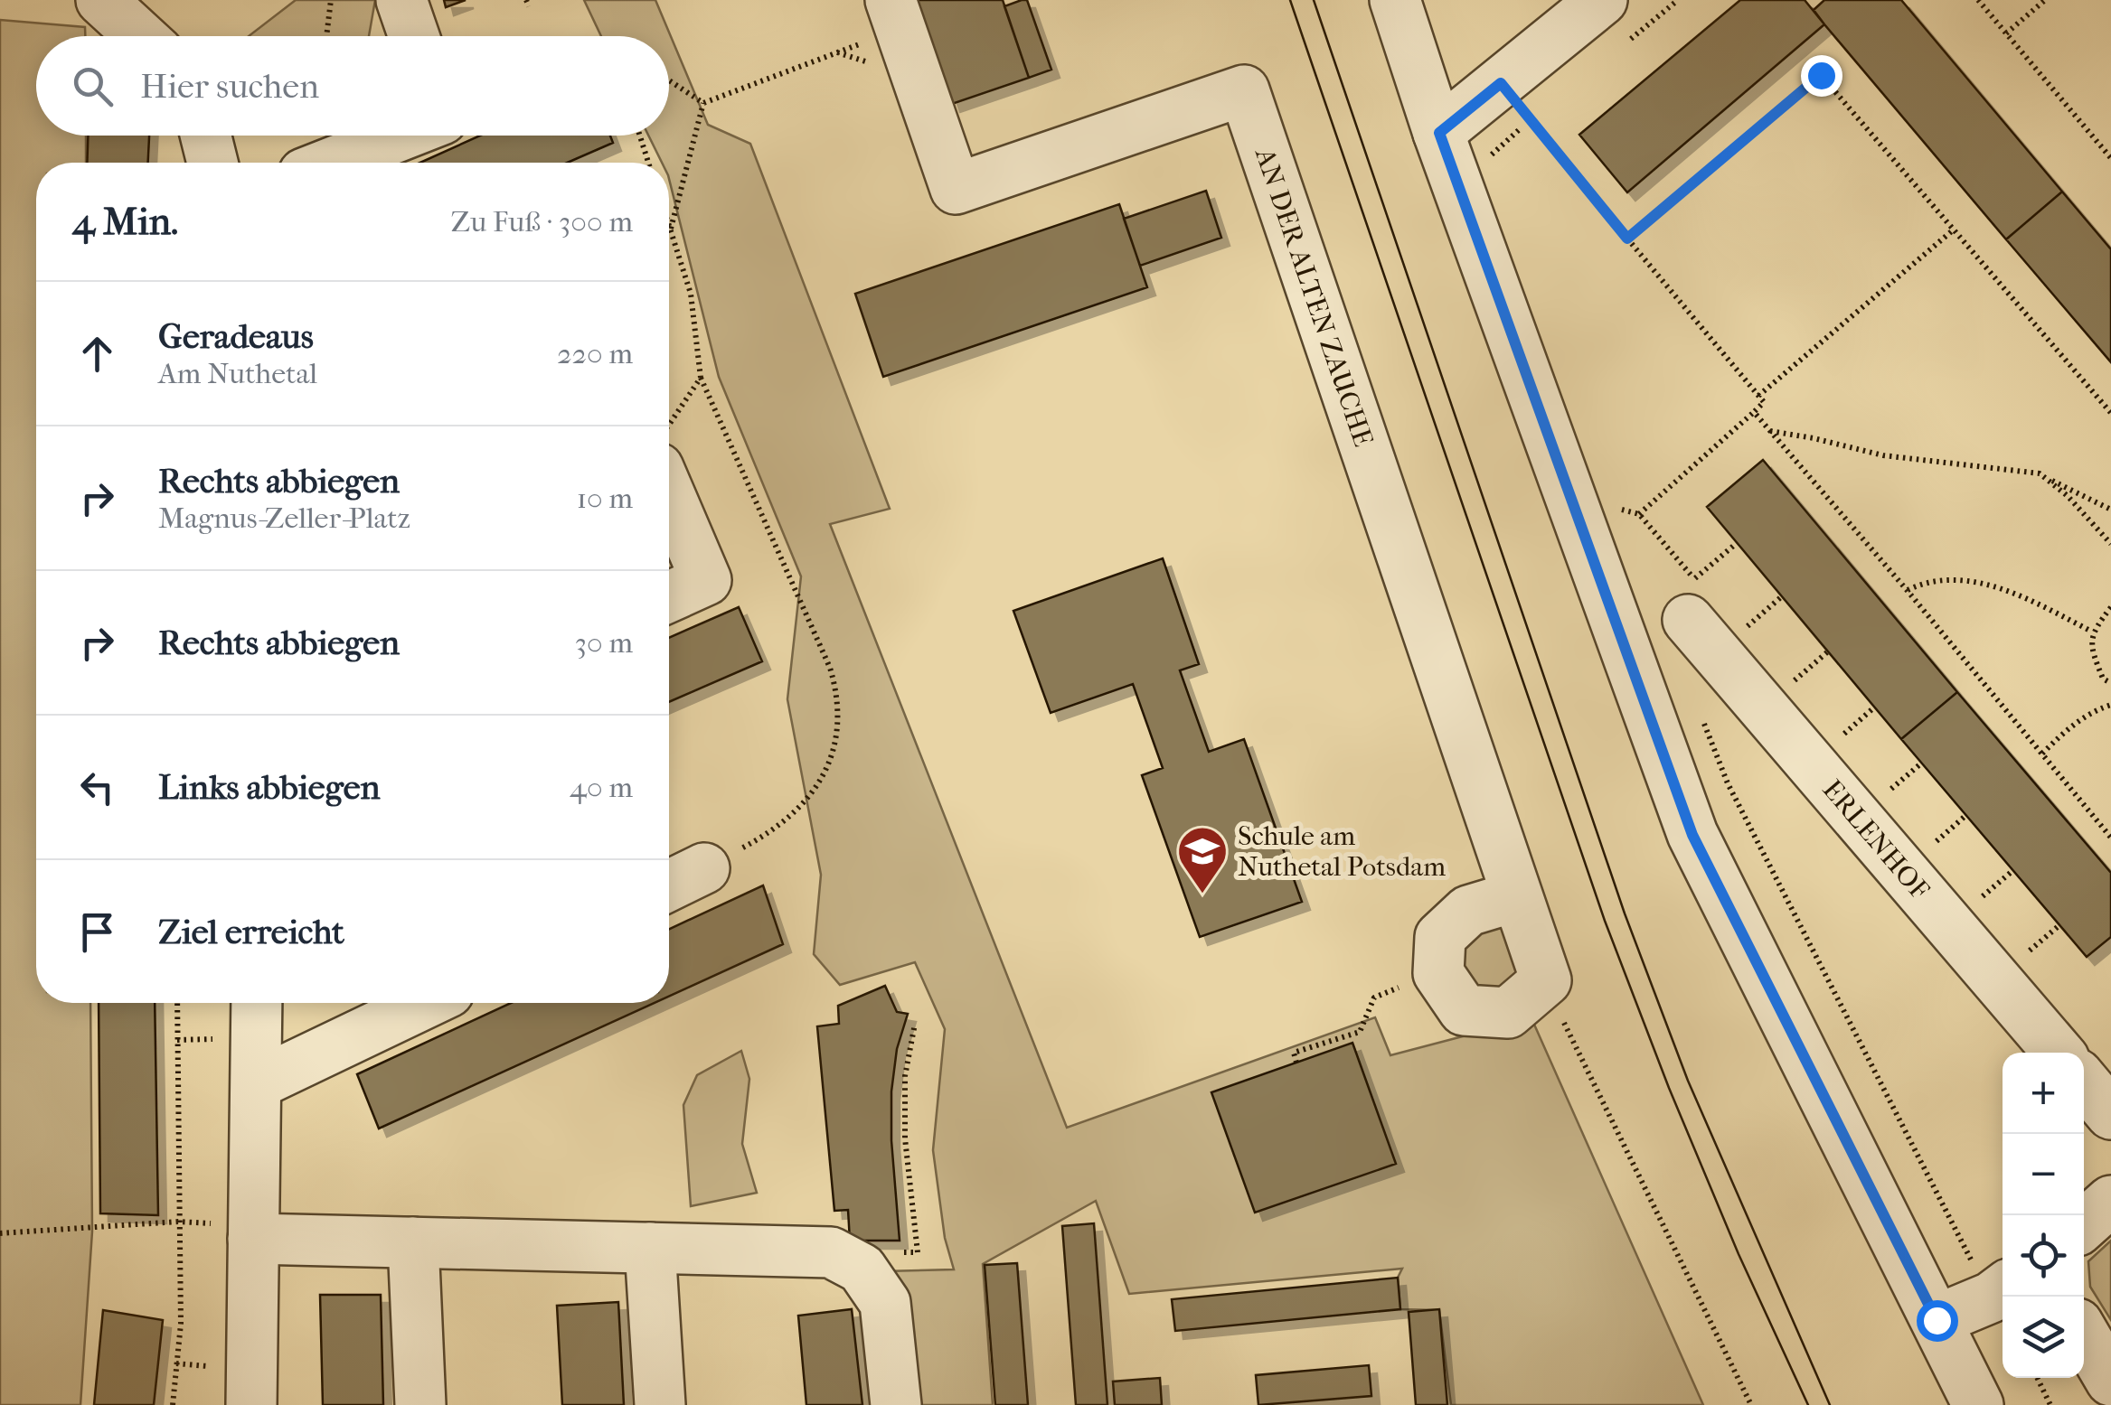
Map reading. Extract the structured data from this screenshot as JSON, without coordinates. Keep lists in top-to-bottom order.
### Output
{
  "streets": {
    "street": ["AN DER ALTEN ZAUCHE", "ERLENHOF"]
  },
  "places": {
    "school or university": ["Schule am Nuthetal Potsdam"]
  },
  "page": {
    "search": "Hier suchen",
    "heading": ["4 Min.", "Zu Fuß · 300 m"],
    "list": [
      ["Geradeaus", "Am Nuthetal", "220 m"],
      ["Rechts abbiegen", "Magnus-Zeller-Platz", "10 m"],
      ["Rechts abbiegen", "30 m"],
      ["Links abbiegen", "40 m"],
      "Ziel erreicht"
    ],
    "map_buttons": ["+", "−"]
  }
}
